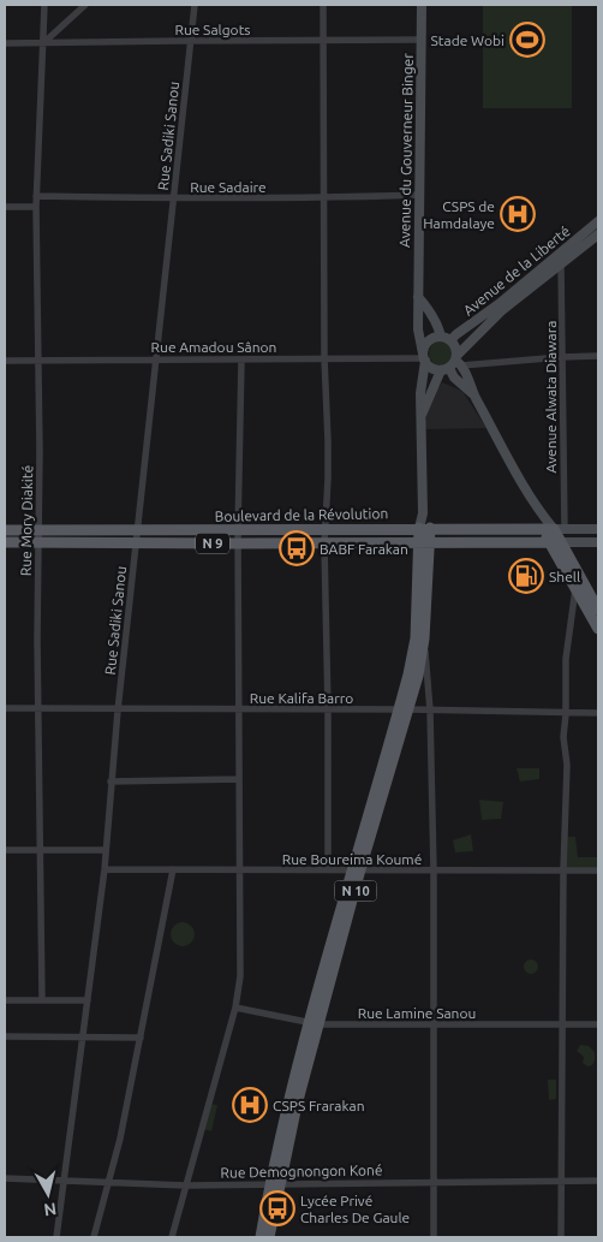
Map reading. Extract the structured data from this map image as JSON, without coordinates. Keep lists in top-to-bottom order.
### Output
{
  "streets": {
    "main road": [
      "Avenue du Gouverneur Binger",
      "Avenue de la Liberté",
      "Boulevard de la Révolution",
      "N 9",
      "N 10"
    ],
    "street": [
      "Rue Salgots",
      "Rue Sadiki Sanou",
      "Rue Sadaire",
      "Rue Amadou Sânon",
      "Avenue Alwata Diawara",
      "Rue Mory Diakité",
      "Rue Kalifa Barro",
      "Rue Boureima Koumé",
      "Rue Lamine Sanou",
      "Rue Demognongon Koné"
    ]
  },
  "crossings": [
    ["Rue Salgots", "Rue Sadiki Sanou"],
    ["Rue Salgots", "Avenue du Gouverneur Binger"],
    ["Rue Salgots", "Rue Mory Diakité"],
    ["Rue Sadiki Sanou", "Rue Sadaire"],
    ["Rue Sadiki Sanou", "Rue Amadou Sânon"],
    ["Rue Sadiki Sanou", "Boulevard de la Révolution"],
    ["Rue Sadiki Sanou", "Rue Kalifa Barro"],
    ["Rue Sadiki Sanou", "Rue Boureima Koumé"],
    ["Rue Sadiki Sanou", "Rue Demognongon Koné"],
    ["Avenue du Gouverneur Binger", "Rue Sadaire"],
    ["Avenue du Gouverneur Binger", "Avenue de la Liberté"],
    ["Avenue du Gouverneur Binger", "Rue Amadou Sânon"],
    ["Avenue du Gouverneur Binger", "Boulevard de la Révolution"],
    ["Avenue du Gouverneur Binger", "N 10"],
    ["Rue Sadaire", "Rue Mory Diakité"],
    ["Avenue de la Liberté", "Rue Amadou Sânon"],
    ["Avenue de la Liberté", "Avenue Alwata Diawara"],
    ["Avenue de la Liberté", "N 10"],
    ["Rue Amadou Sânon", "Rue Mory Diakité"],
    ["Rue Amadou Sânon", "N 10"],
    ["Avenue Alwata Diawara", "Boulevard de la Révolution"],
    ["Boulevard de la Révolution", "Rue Mory Diakité"],
    ["Boulevard de la Révolution", "N 10"],
    ["Rue Mory Diakité", "Rue Kalifa Barro"],
    ["Rue Kalifa Barro", "N 10"],
    ["Rue Boureima Koumé", "N 10"],
    ["N 10", "Rue Lamine Sanou"],
    ["N 10", "Rue Demognongon Koné"]
  ],
  "places": {
    "sports": ["Stade Wobi"],
    "hospital": ["CSPS de Hamdalaye", "CSPS Frarakan"],
    "bus stop": ["BABF Farakan", "Lycée Privé Charles De Gaule"],
    "fuel station": ["Shell"]
  },
  "north": "bottom"
}
